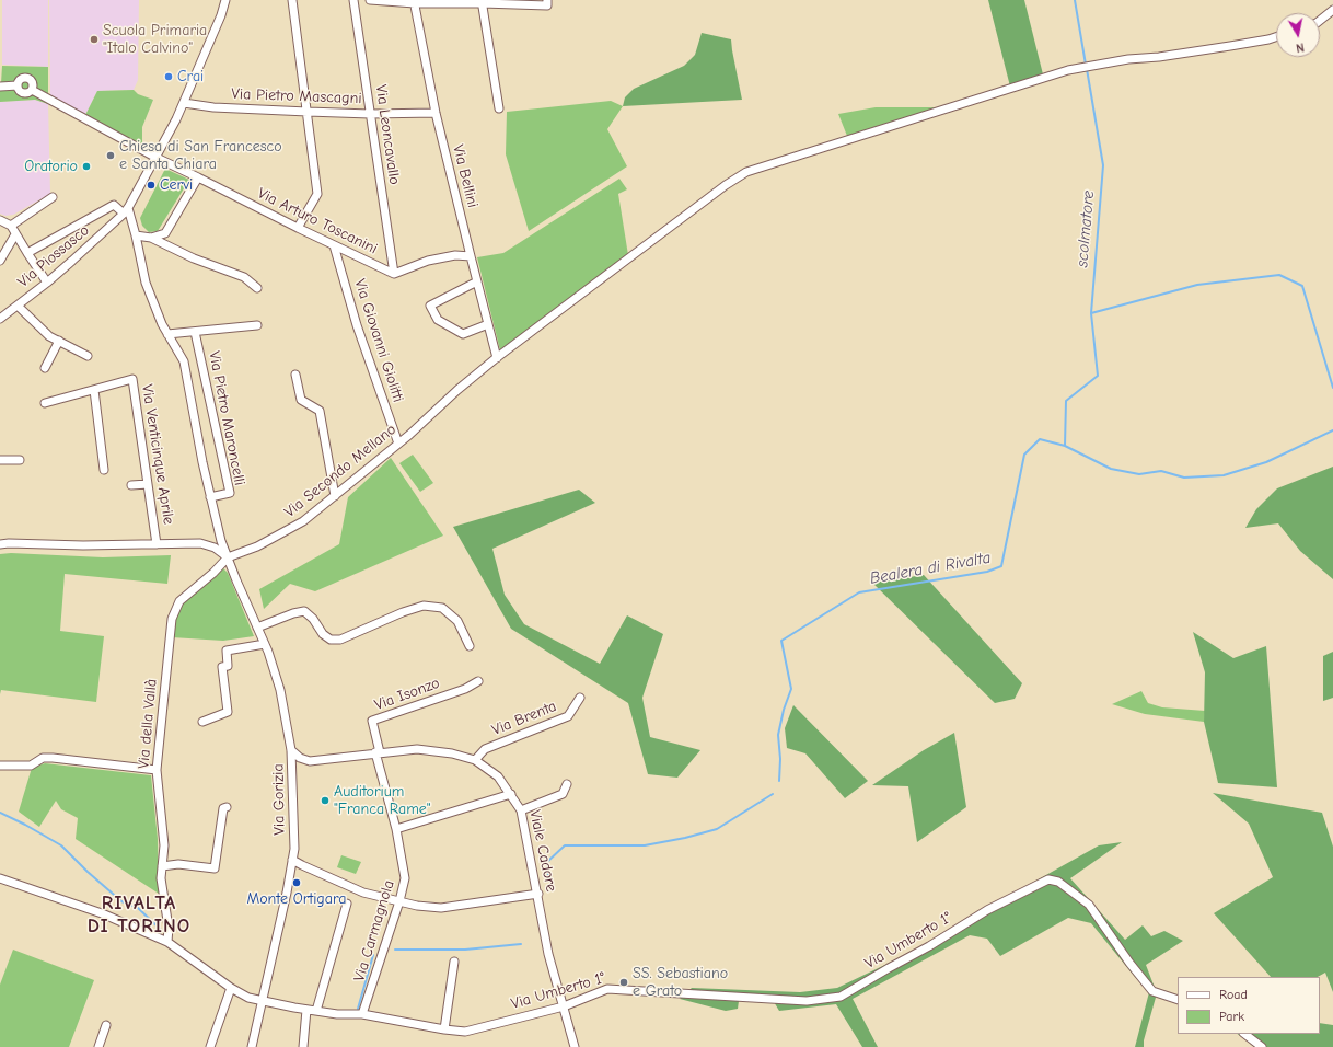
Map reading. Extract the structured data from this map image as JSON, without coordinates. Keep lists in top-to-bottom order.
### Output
{
  "streets": {
    "street": [
      "Via Pietro Mascagni",
      "Via Leoncavallo",
      "Via Bellini",
      "Via Arturo Toscanini",
      "Via Piossasco",
      "Via Giovanni Giolitti",
      "Via Pietro Maroncelli",
      "Via Venticinque Aprile",
      "Via Secondo Mellano",
      "Via Isonzo",
      "Via Brenta",
      "Via della Vallà",
      "Via Gorizia",
      "Viale Cadore",
      "Via Carmagnola",
      "Via Umberto 1°"
    ]
  },
  "crossings": [
    ["Via Pietro Mascagni", "Via Leoncavallo"],
    ["Via Pietro Mascagni", "Via Bellini"],
    ["Via Pietro Mascagni", "Via Piossasco"],
    ["Via Leoncavallo", "Via Arturo Toscanini"],
    ["Via Bellini", "Via Secondo Mellano"],
    ["Via Arturo Toscanini", "Via Piossasco"],
    ["Via Arturo Toscanini", "Via Giovanni Giolitti"],
    ["Via Piossasco", "Via Pietro Maroncelli"],
    ["Via Giovanni Giolitti", "Via Secondo Mellano"],
    ["Via Pietro Maroncelli", "Via Secondo Mellano"],
    ["Via Pietro Maroncelli", "Via della Vallà"],
    ["Via Pietro Maroncelli", "Via Gorizia"],
    ["Via Secondo Mellano", "Via della Vallà"],
    ["Via Secondo Mellano", "Via Gorizia"],
    ["Via Isonzo", "Viale Cadore"],
    ["Via Isonzo", "Via Carmagnola"],
    ["Via Brenta", "Viale Cadore"],
    ["Via della Vallà", "Via Gorizia"],
    ["Via della Vallà", "Via Umberto 1°"],
    ["Via Gorizia", "Viale Cadore"],
    ["Via Gorizia", "Via Umberto 1°"],
    ["Viale Cadore", "Via Carmagnola"],
    ["Viale Cadore", "Via Umberto 1°"],
    ["Via Carmagnola", "Via Umberto 1°"]
  ],
  "districts": ["RIVALTA DI TORINO"],
  "water": ["scolmatore", "Bealera di Rivalta"],
  "places": [
    "Scuola Primaria \"Italo Calvino\"",
    "Crai",
    "Chiesa di San Francesco e Santa Chiara",
    "Oratorio",
    "Cervi",
    "Auditorium \"Franca Rame\"",
    "Monte Ortigara",
    "SS. Sebastiano e Grato"
  ],
  "legend": ["Road", "Park"],
  "north": "bottom"
}
